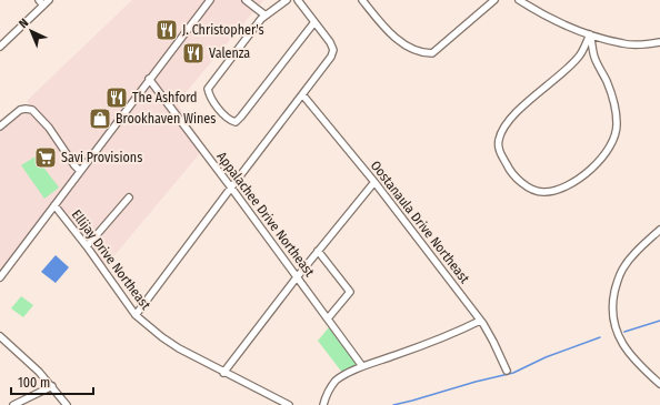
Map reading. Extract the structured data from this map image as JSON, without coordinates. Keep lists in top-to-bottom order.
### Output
{
  "streets": {
    "street": ["Appalachee Drive Northeast", "Oostanaula Drive Northeast", "Ellijay Drive Northeast"]
  },
  "places": {
    "restaurant": ["J. Christopher's", "Valenza", "The Ashford"],
    "shop": ["Brookhaven Wines"],
    "supermarket": ["Savi Provisions"]
  },
  "scale_bar": "100 m",
  "north": "top left"
}
